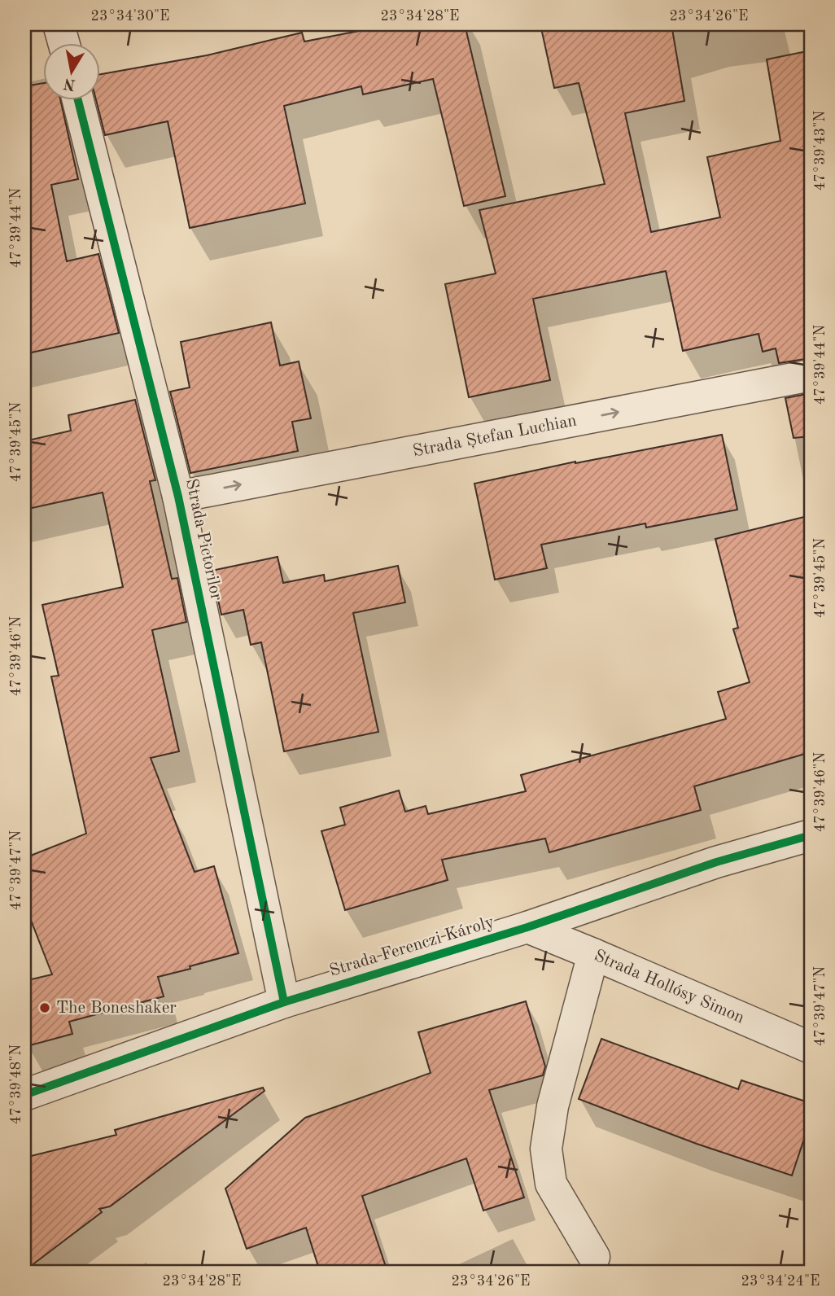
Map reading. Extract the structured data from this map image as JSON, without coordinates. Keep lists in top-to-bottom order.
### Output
{
  "streets": {
    "street": [
      "Strada Ștefan Luchian",
      "Strada Pictorilor",
      "Strada Ferenczi Károly",
      "Strada Hollósy Simon"
    ]
  },
  "crossings": [
    ["Strada Ștefan Luchian", "Strada Pictorilor"],
    ["Strada Pictorilor", "Strada Ferenczi Károly"],
    ["Strada Ferenczi Károly", "Strada Hollósy Simon"]
  ],
  "one_way": ["Strada Ștefan Luchian"],
  "places": ["The Boneshaker"],
  "north": "bottom",
  "coordinates": [
    "23°34'30\"E",
    "23°34'28\"E",
    "23°34'26\"E",
    "47°39'43\"N",
    "47°39'44\"N",
    "47°39'45\"N",
    "47°39'46\"N",
    "47°39'47\"N",
    "47°39'48\"N",
    "23°34'24\"E"
  ]
}
